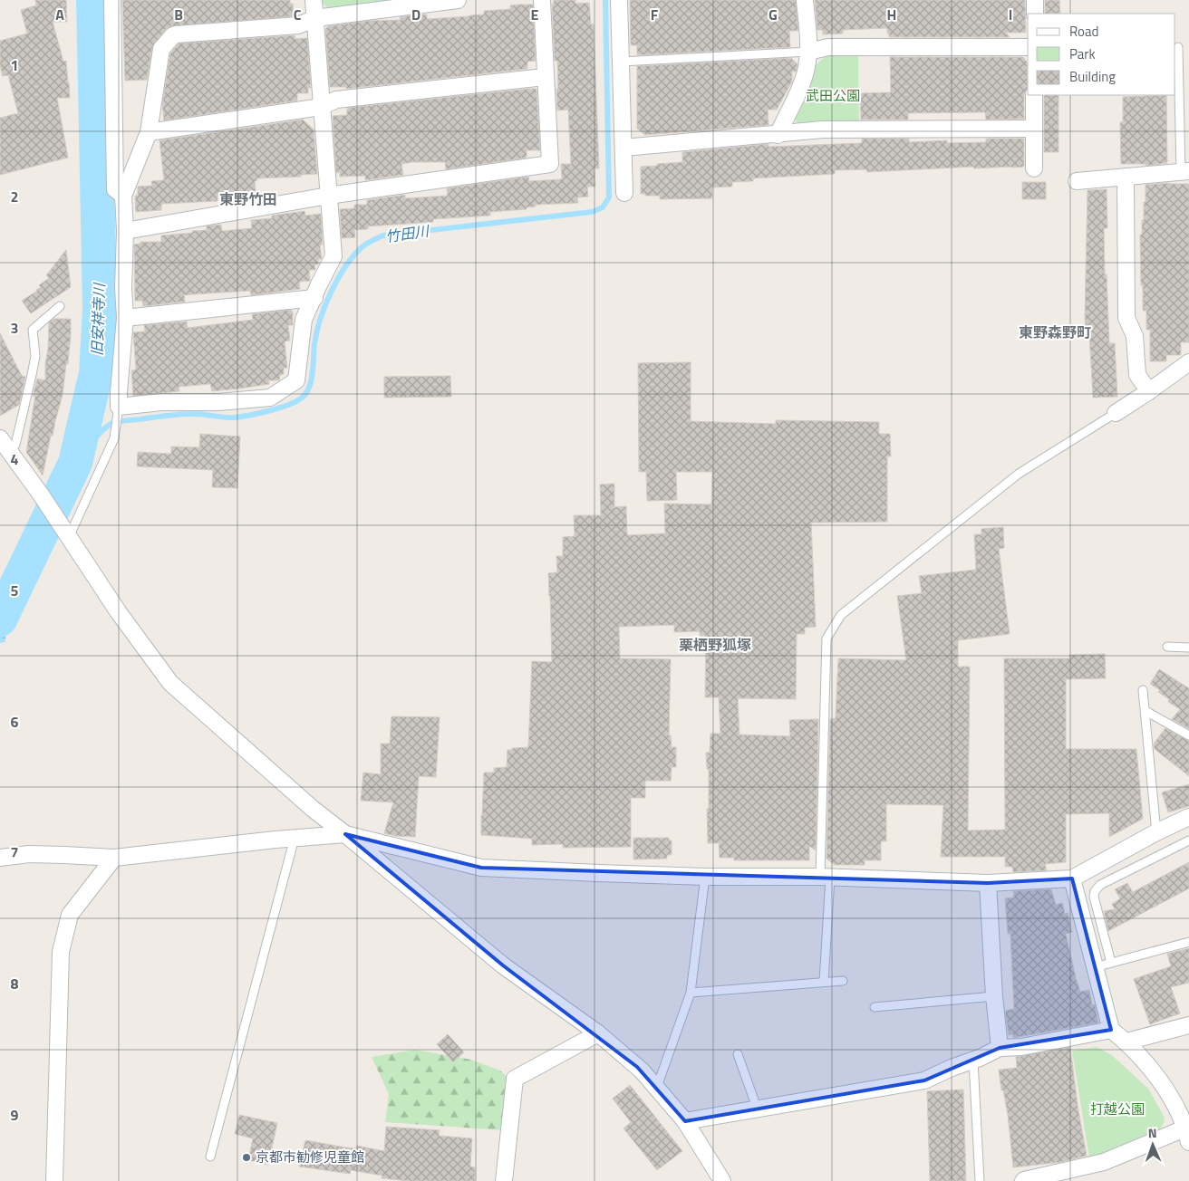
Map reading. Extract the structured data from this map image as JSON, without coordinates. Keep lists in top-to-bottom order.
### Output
{
  "districts": ["東野竹田", "東野森野町", "栗栖野狐塚"],
  "water": ["竹田川", "旧安祥寺川"],
  "parks": ["武田公園", "打越公園"],
  "places": ["京都市勧修児童館"],
  "legend": ["Road", "Park", "Building"],
  "north": "top",
  "grid": {
    "columns": [
      "A",
      "B",
      "C",
      "D",
      "E",
      "F",
      "G",
      "H",
      "I"
    ],
    "rows": [
      "1",
      "2",
      "3",
      "4",
      "5",
      "6",
      "7",
      "8",
      "9"
    ]
  }
}
